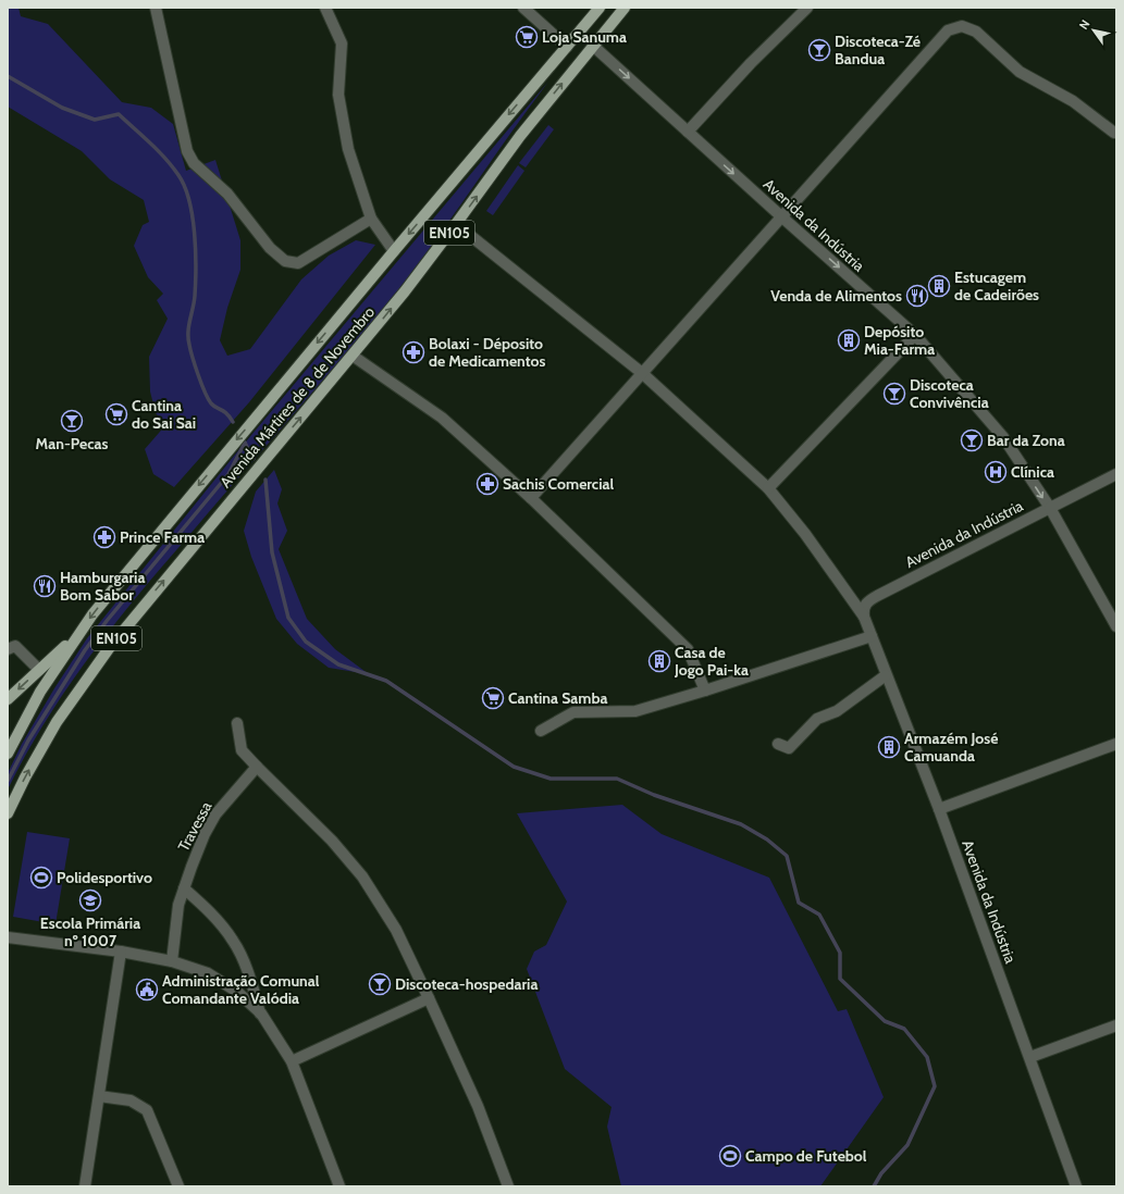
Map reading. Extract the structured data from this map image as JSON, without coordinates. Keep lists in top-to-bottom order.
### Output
{
  "streets": {
    "main road": ["EN105", "Avenida Mártires de 8 de Novembro"],
    "street": ["Avenida da Indústria", "Travessa"]
  },
  "crossings": [
    ["Avenida da Indústria", "Avenida Mártires de 8 de Novembro"]
  ],
  "one_way": ["Avenida da Indústria"],
  "places": {
    "supermarket": ["Loja Sanuma", "Cantina do Sai Sai", "Cantina Samba"],
    "bar": [
      "Discoteca-Zé Bandua",
      "Discoteca Convivência",
      "Man-Pecas",
      "Bar da Zona",
      "Discoteca-hospedaria"
    ],
    "building": [
      "Estucagem de Cadeirões",
      "Depósito Mia-Farma",
      "Casa de Jogo Pai-ka",
      "Armazém José Camuanda"
    ],
    "restaurant": ["Venda de Alimentos", "Hamburgaria Bom Sabor"],
    "pharmacy": ["Bolaxi - Déposito de Medicamentos", "Sachis Comercial", "Prince Farma"],
    "hospital": ["Clínica"],
    "sports": ["Polidesportivo", "Campo de Futebol"],
    "school or university": ["Escola Primária nº 1007"],
    "public building": ["Administração Comunal Comandante Valódia"]
  },
  "north": "top left"
}
